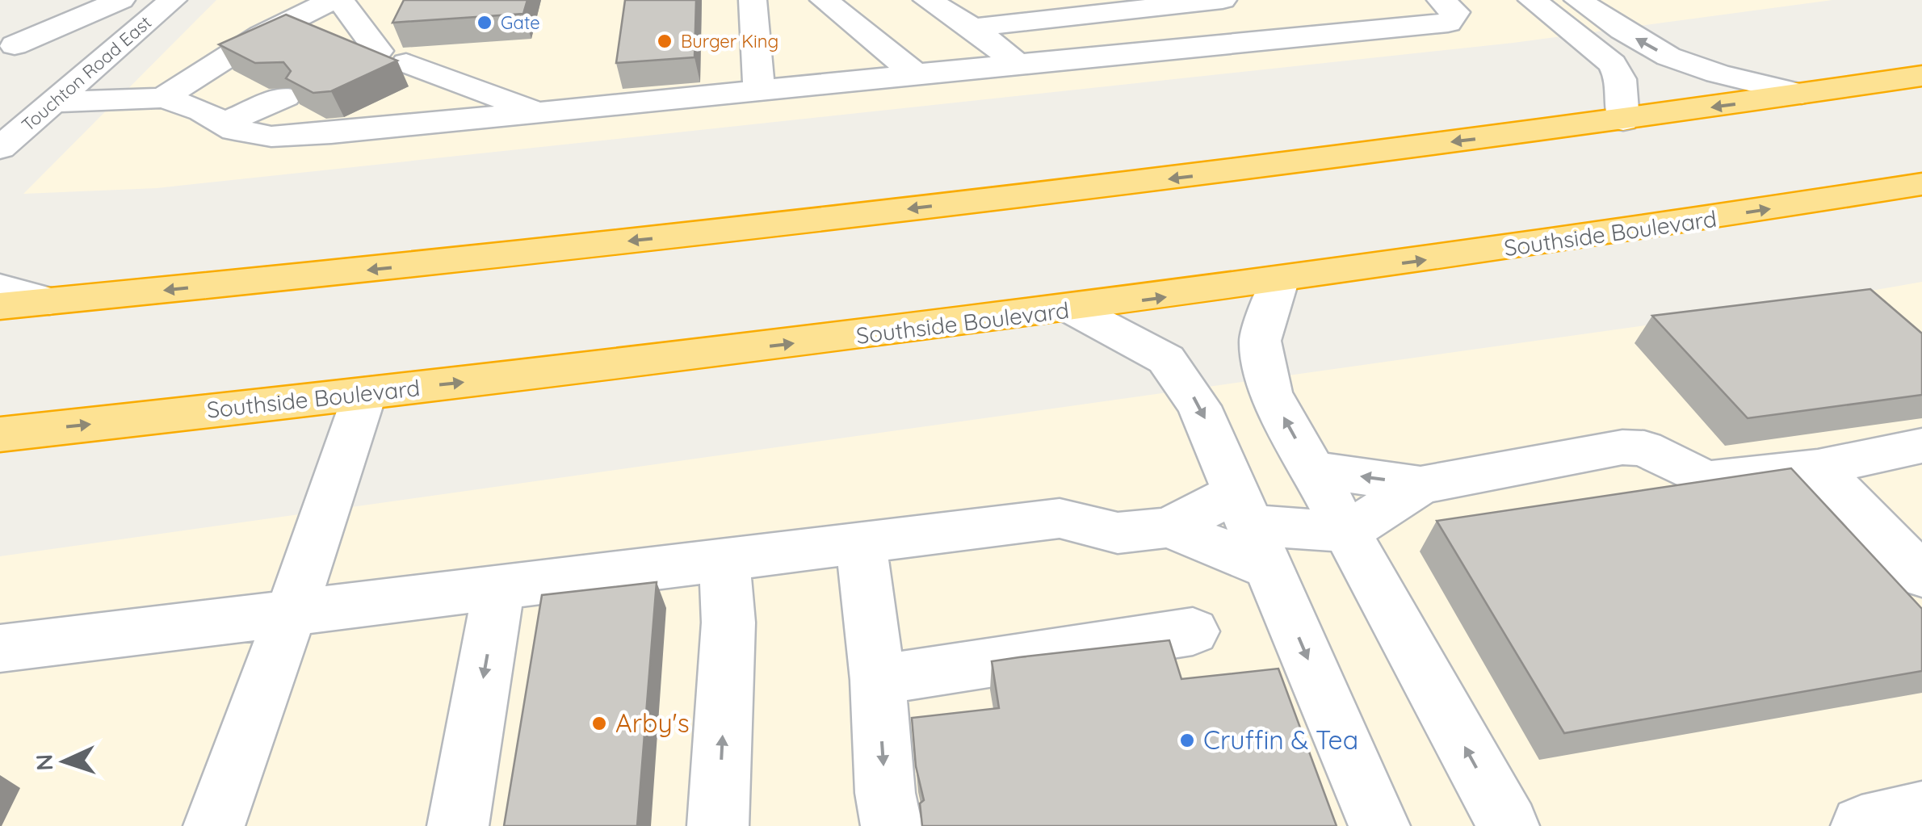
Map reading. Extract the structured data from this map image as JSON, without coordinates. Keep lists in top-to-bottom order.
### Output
{
  "streets": {
    "highway": ["Southside Boulevard"],
    "street": ["Touchton Road East"]
  },
  "places": [
    "Gate",
    "Burger King",
    "Arby's",
    "Cruffin & Tea"
  ],
  "north": "left"
}
